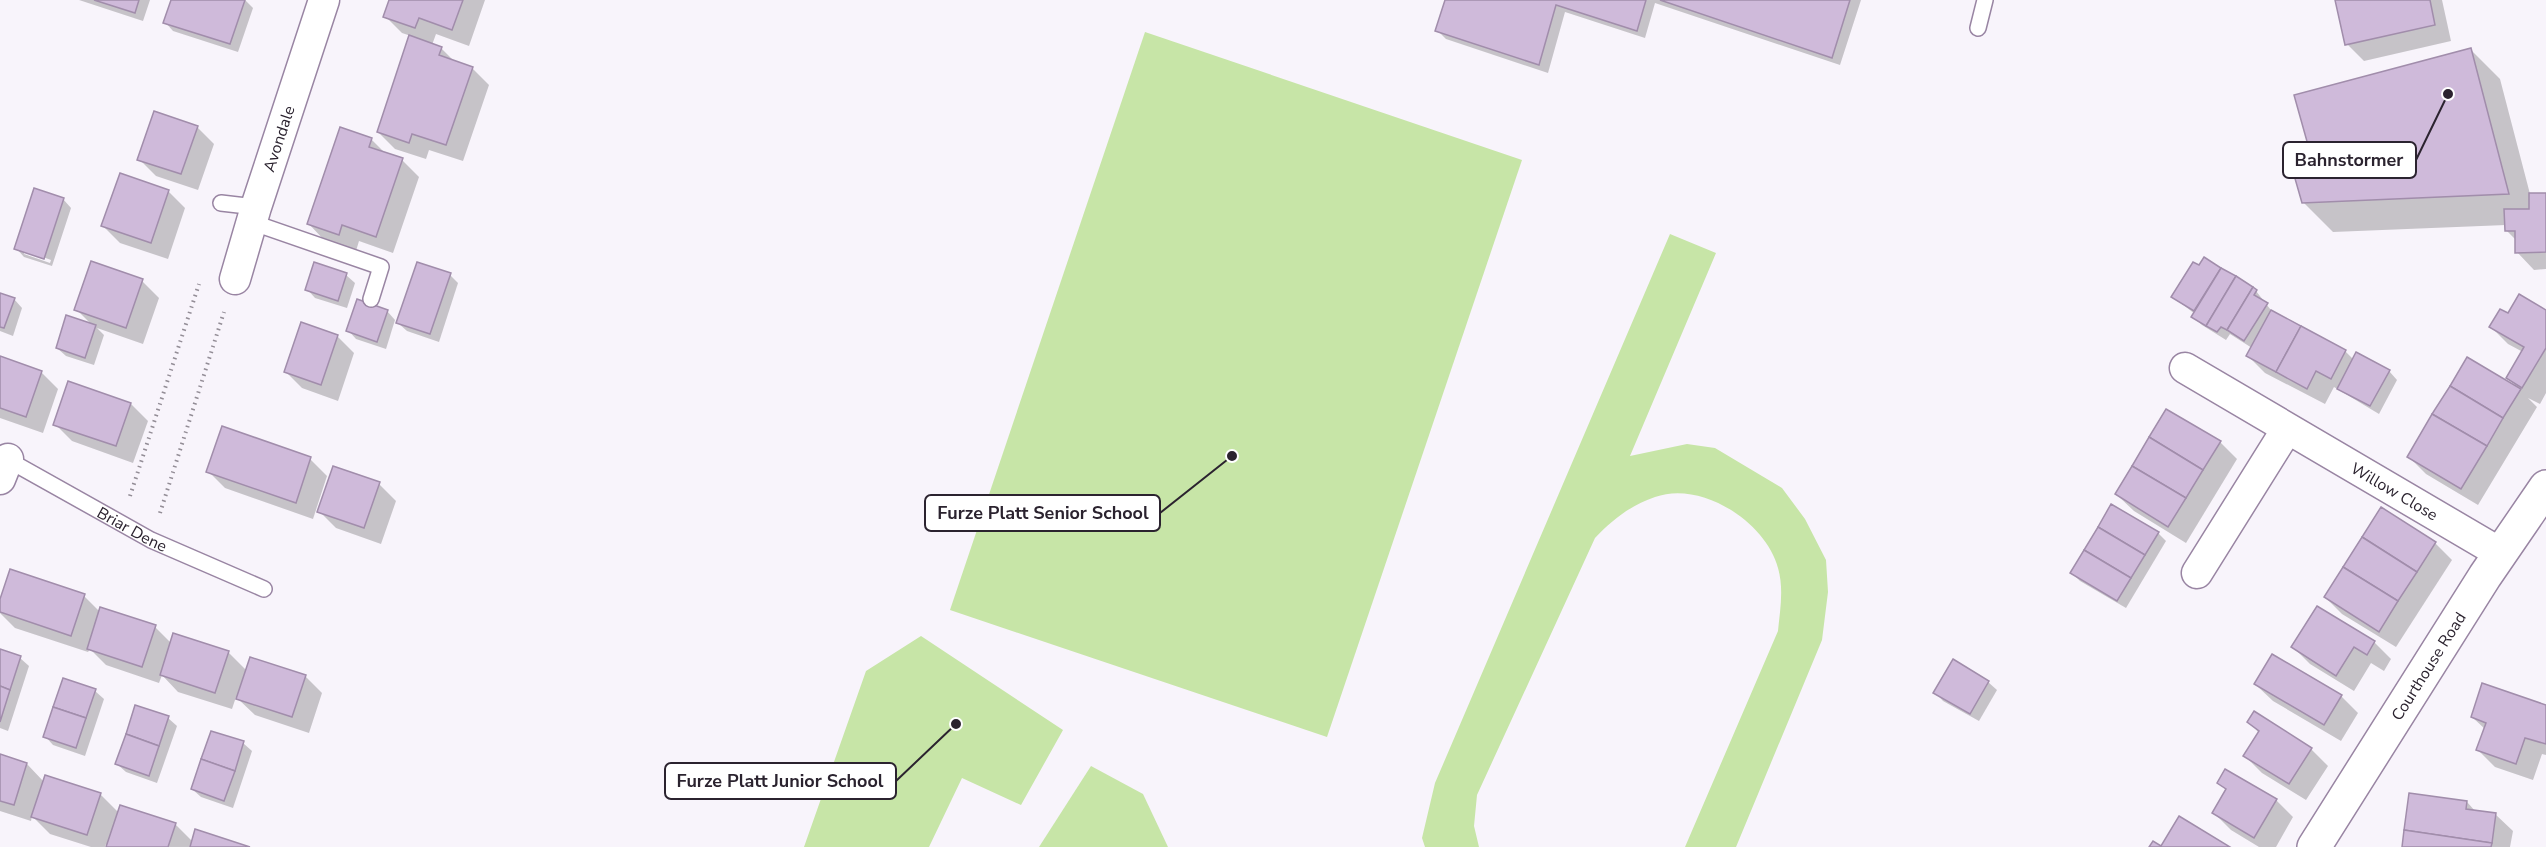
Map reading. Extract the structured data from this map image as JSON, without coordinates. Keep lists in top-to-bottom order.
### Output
{
  "streets": {
    "street": ["Avondale", "Willow Close", "Courthouse Road"],
    "lane": ["Briar Dene"]
  },
  "crossings": [
    ["Willow Close", "Courthouse Road"]
  ],
  "places": ["Bahnstormer", "Furze Platt Senior School", "Furze Platt Junior School"]
}
